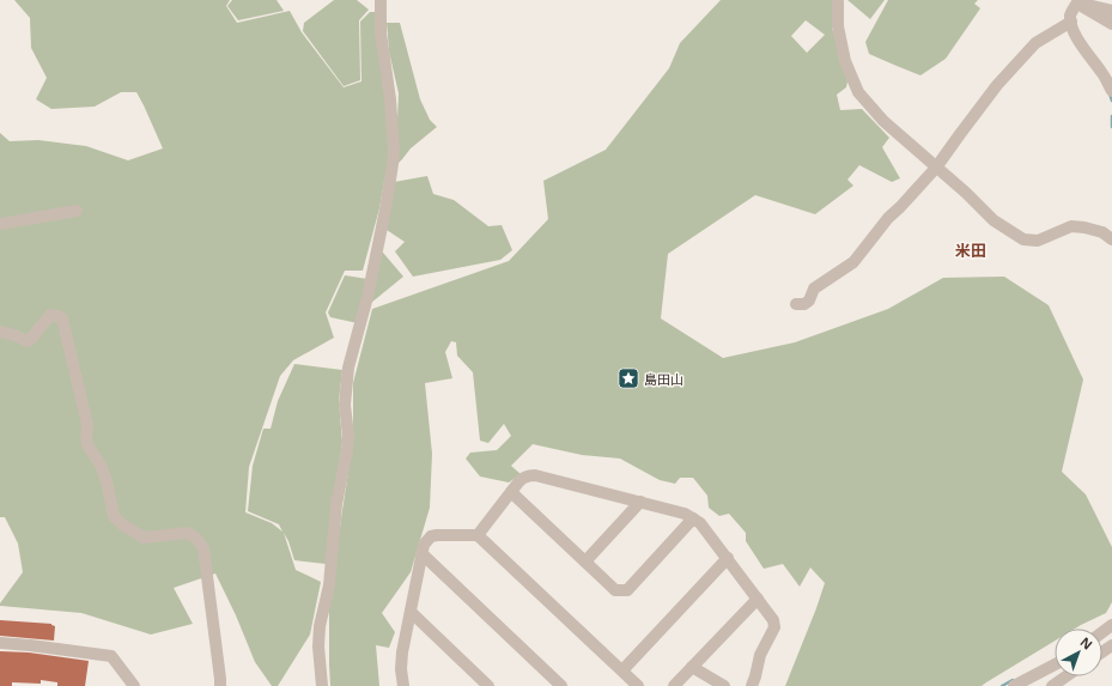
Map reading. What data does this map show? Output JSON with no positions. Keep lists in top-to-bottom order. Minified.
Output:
{"districts":["米田"],"places":{"place":["島田山"]},"north":"top right"}
